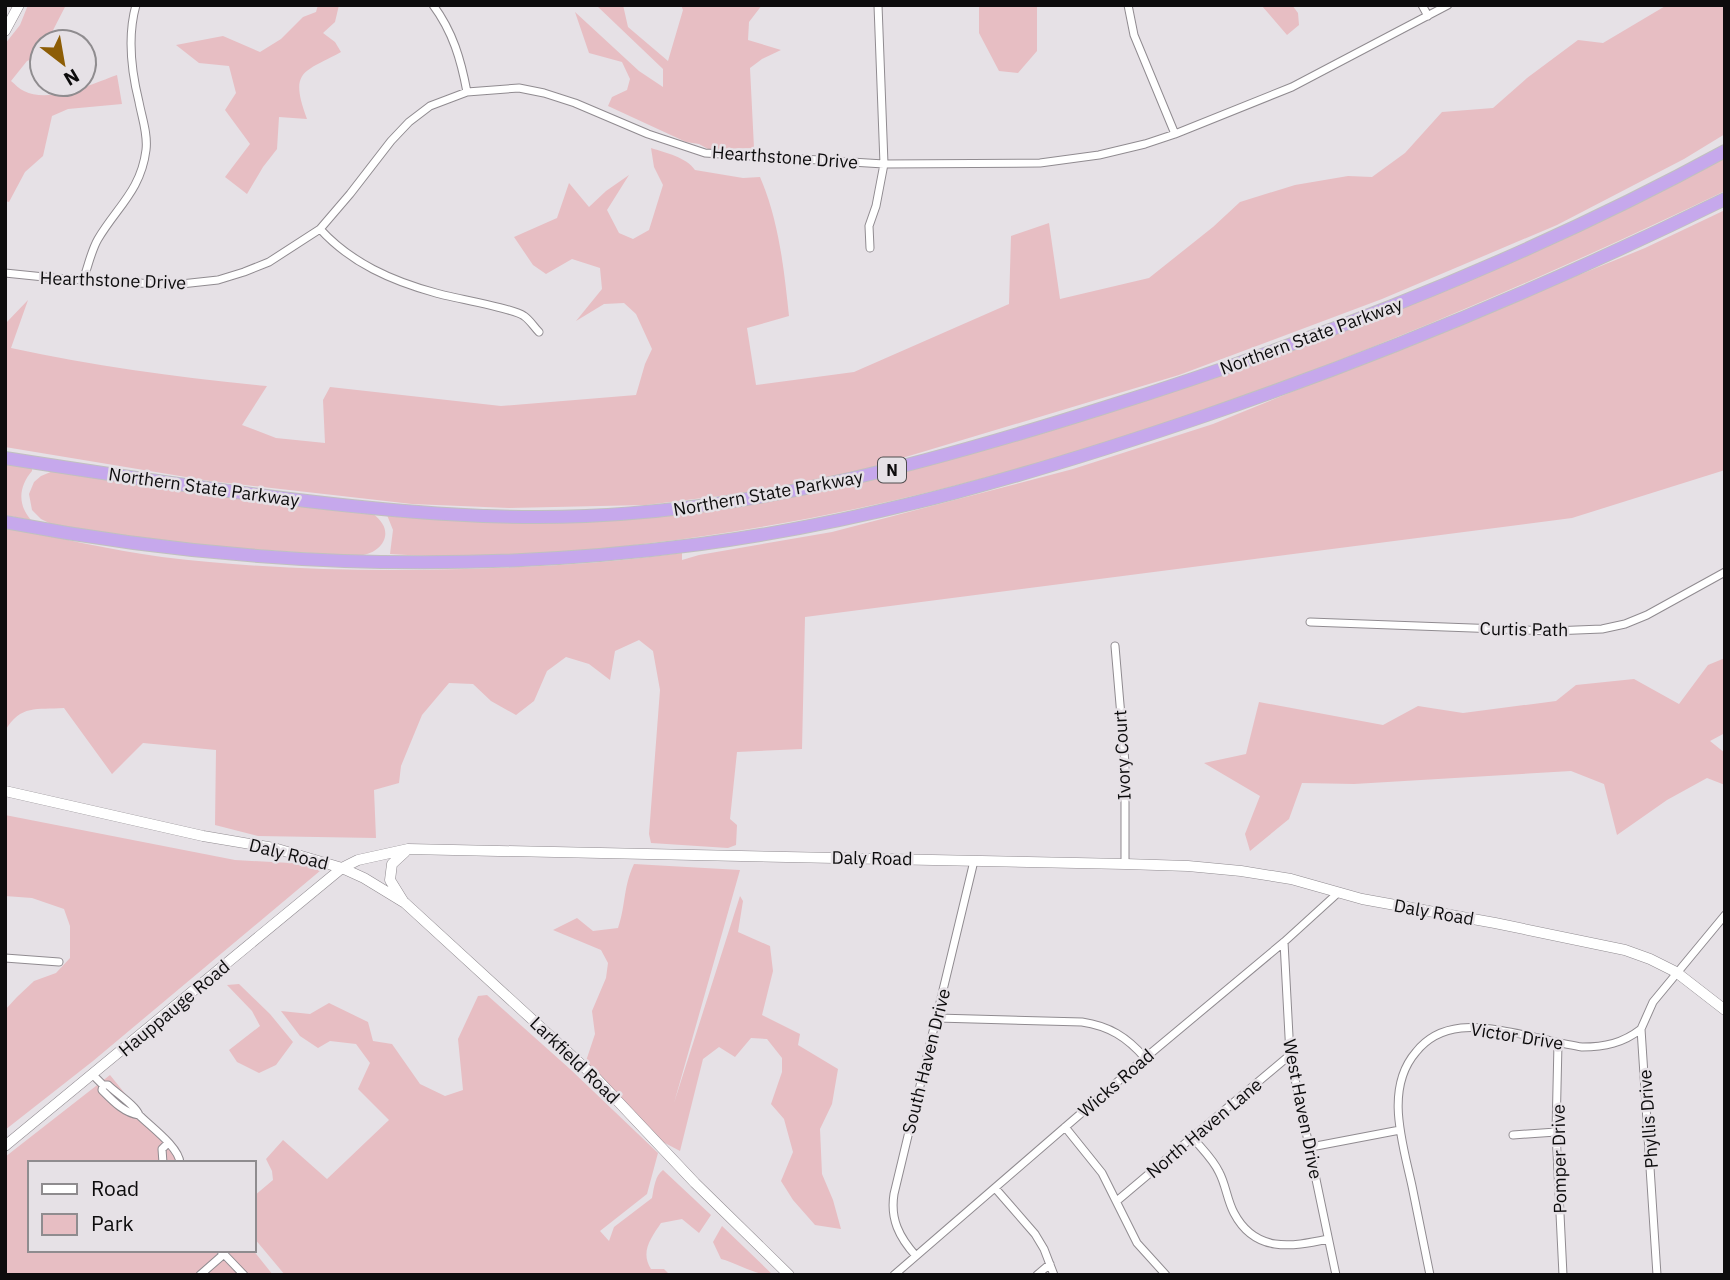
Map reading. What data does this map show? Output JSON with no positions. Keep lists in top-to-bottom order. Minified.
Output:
{"streets":{"highway":["Northern State Parkway","N"],"street":["Hearthstone Drive","Curtis Path","Ivory Court","Daly Road","Hauppauge Road","Victor Drive","Larkfield Road","South Haven Drive","Wicks Road","West Haven Drive","Phyllis Drive","North Haven Lane","Pomper Drive"]},"crossings":[["Ivory Court","Daly Road"],["Daly Road","Hauppauge Road"],["Daly Road","Larkfield Road"],["Daly Road","South Haven Drive"],["Daly Road","Wicks Road"],["Daly Road","Phyllis Drive"],["Hauppauge Road","Larkfield Road"],["Victor Drive","Phyllis Drive"],["Victor Drive","Pomper Drive"],["South Haven Drive","Wicks Road"],["Wicks Road","West Haven Drive"],["West Haven Drive","North Haven Lane"]],"legend":["Road","Park"],"north":"bottom right"}
